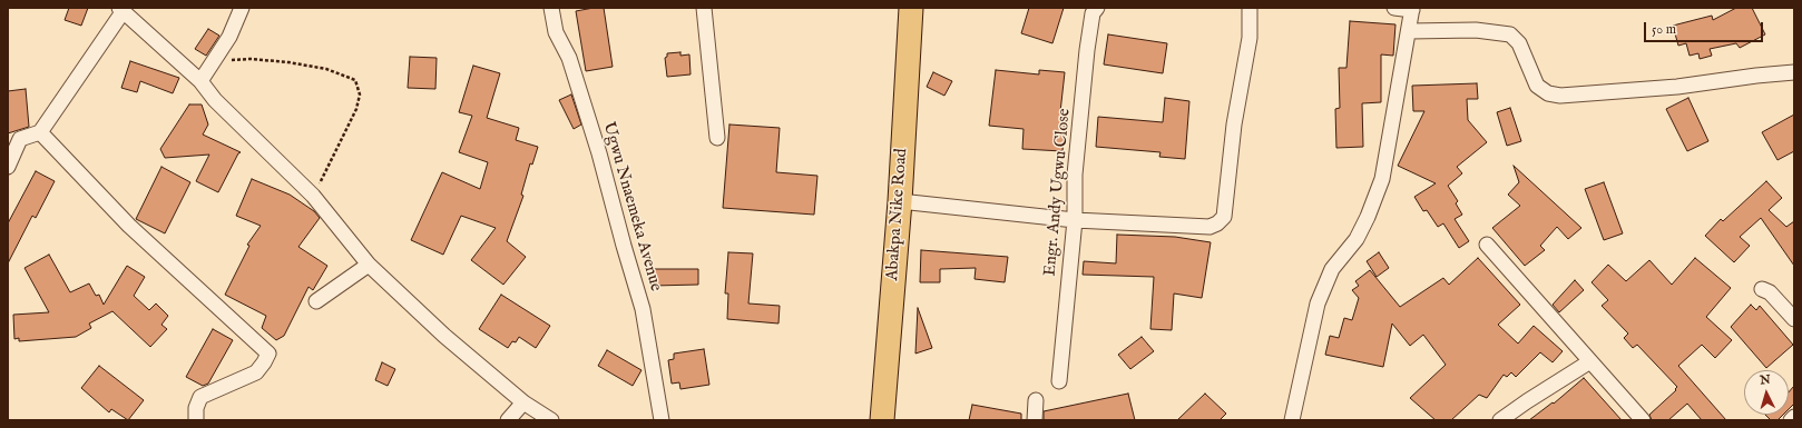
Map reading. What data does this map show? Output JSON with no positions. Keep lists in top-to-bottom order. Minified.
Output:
{"streets":{"main road":["Abakpa Nike Road"],"street":["Engr. Andy Ugwu Close","Ugwu Nnaemeka Avenue"]},"scale_bar":"50 m","north":"top"}
